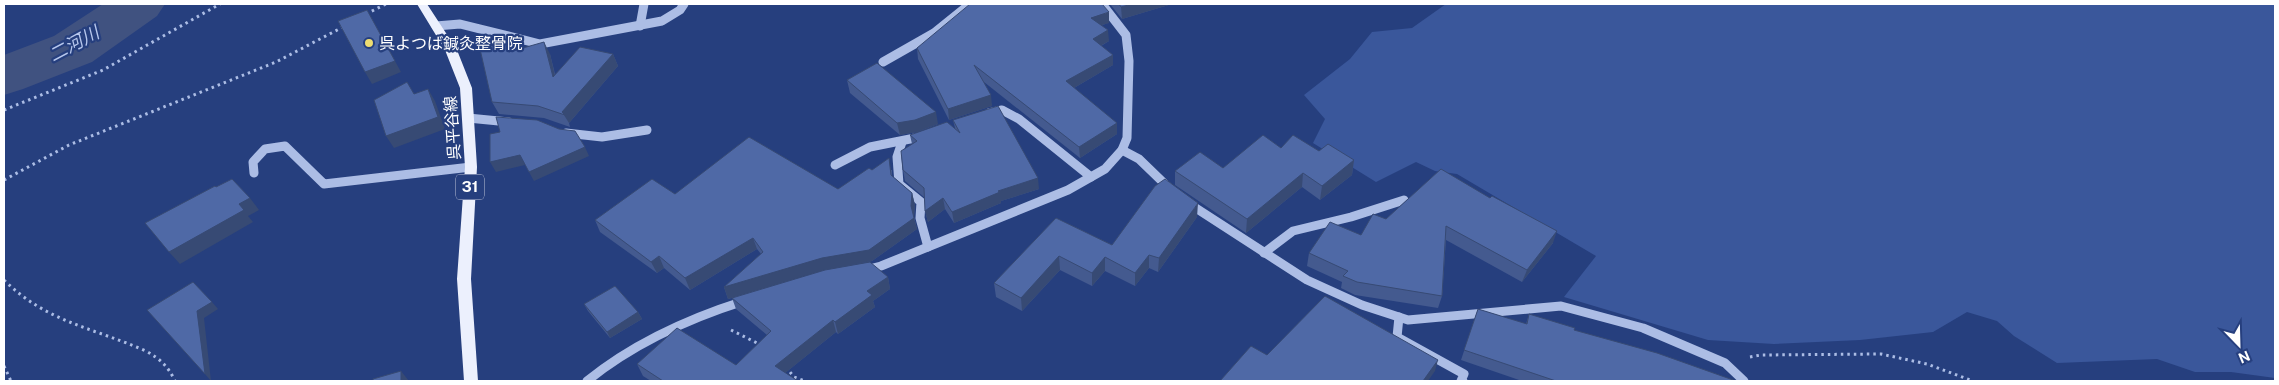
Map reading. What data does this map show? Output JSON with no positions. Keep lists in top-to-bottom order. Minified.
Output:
{"streets":{"main road":["呉平谷線","31"]},"water":["二河川"],"places":["呉よつば鍼灸整骨院"],"north":"bottom right"}
